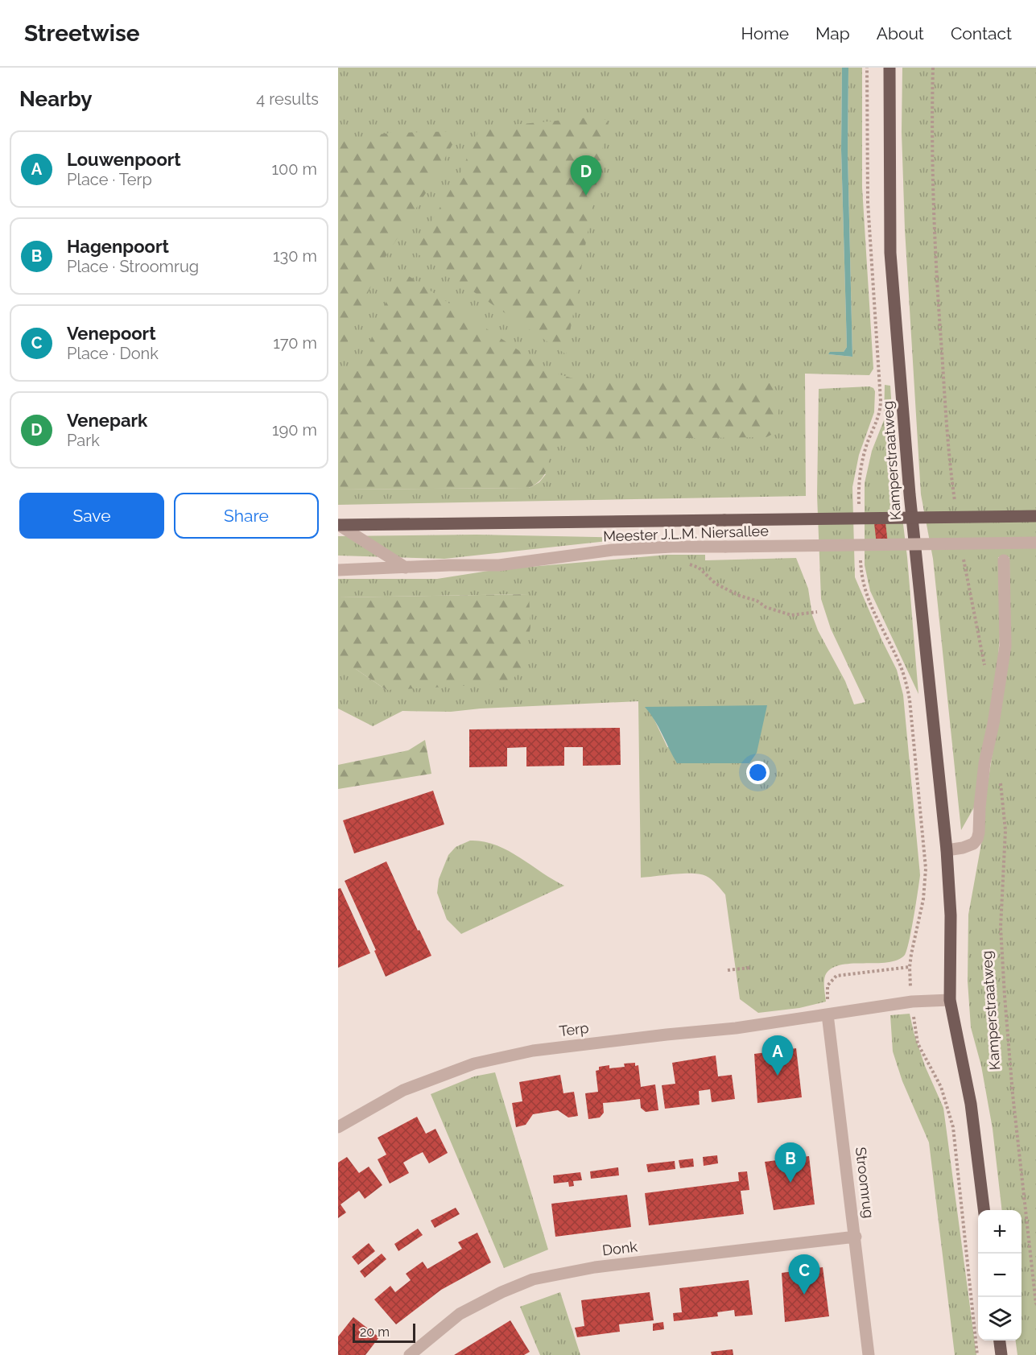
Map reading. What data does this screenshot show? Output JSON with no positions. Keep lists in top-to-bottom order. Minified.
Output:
{"streets":{"main road":["Kamperstraatweg","Meester J.L.M. Niersallee"],"street":["Terp","Stroomrug","Donk"]},"crossings":[["Kamperstraatweg","Terp"],["Terp","Stroomrug"],["Stroomrug","Donk"]],"scale_bar":"20 m","page":{"header":"Streetwise","nav":["Home","Map","About","Contact"],"heading":["Nearby","4 results"],"list":[{"mark":"A","name":"Louwenpoort","note":"Place · Terp","value":"100 m"},{"mark":"B","name":"Hagenpoort","note":"Place · Stroomrug","value":"130 m"},{"mark":"C","name":"Venepoort","note":"Place · Donk","value":"170 m"},{"mark":"D","name":"Venepark","note":"Park","value":"190 m"}],"pins":["D","A","B","C"],"buttons":["Save","Share"],"map_buttons":["+","−"],"scale":"20 m"}}
